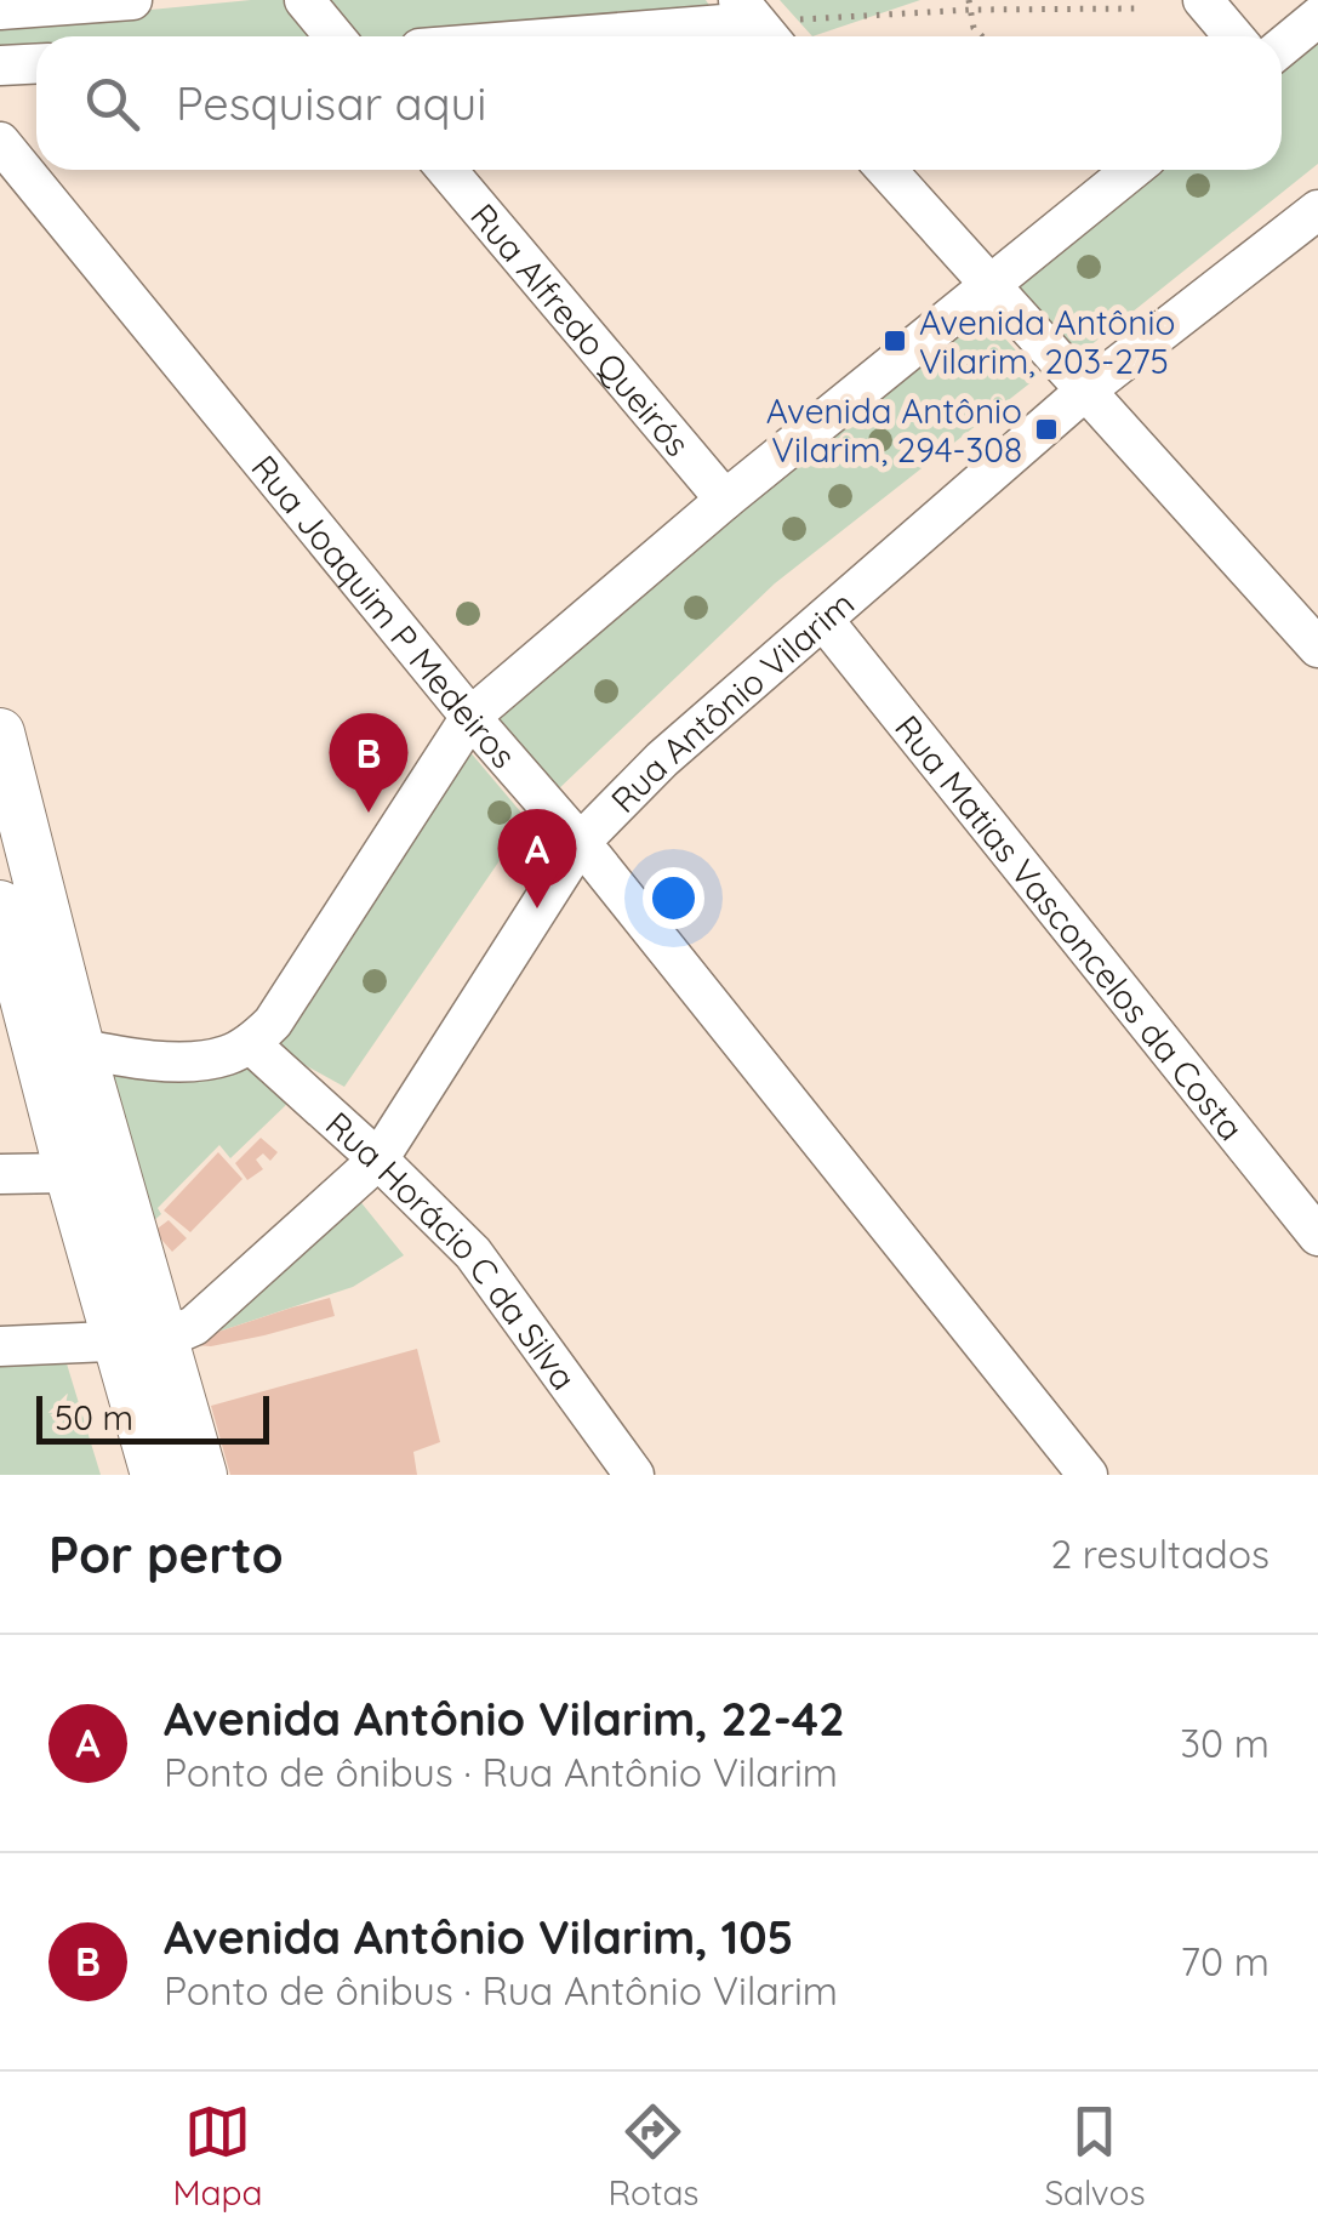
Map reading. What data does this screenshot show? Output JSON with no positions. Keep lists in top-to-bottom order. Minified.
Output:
{"streets":{"street":["Rua Alfredo Queirós","Rua Joaquim P Medeiros","Rua Antônio Vilarim","Rua Matias Vasconcelos da Costa","Rua Horácio C da Silva"]},"crossings":[["Rua Joaquim P Medeiros","Rua Antônio Vilarim"],["Rua Antônio Vilarim","Rua Matias Vasconcelos da Costa"],["Rua Antônio Vilarim","Rua Horácio C da Silva"]],"places":{"transit":["Avenida Antônio Vilarim, 203-275","Avenida Antônio Vilarim, 294-308"]},"scale_bar":"50 m","page":{"search":"Pesquisar aqui","pins":["B","A"],"scale":"50 m","heading":["Por perto","2 resultados"],"list":[{"mark":"A","name":"Avenida Antônio Vilarim, 22-42","note":"Ponto de ônibus · Rua Antônio Vilarim","value":"30 m"},{"mark":"B","name":"Avenida Antônio Vilarim, 105","note":"Ponto de ônibus · Rua Antônio Vilarim","value":"70 m"}],"nav":["Mapa","Rotas","Salvos"]}}
